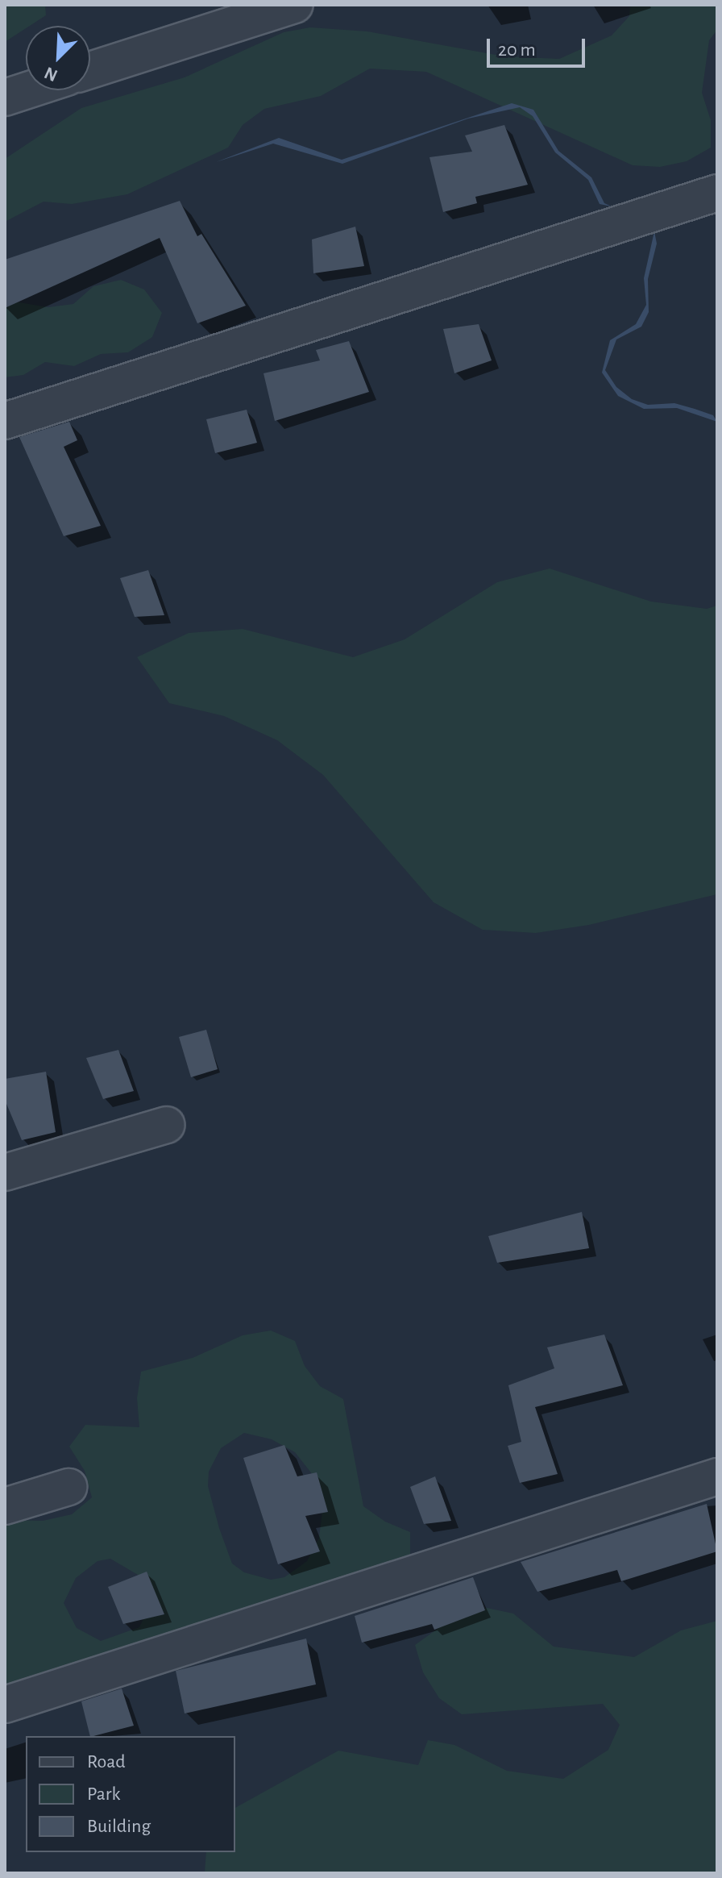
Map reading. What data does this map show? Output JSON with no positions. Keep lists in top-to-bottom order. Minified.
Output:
{"legend":["Road","Park","Building"],"scale_bar":"20 m","north":"bottom left"}
